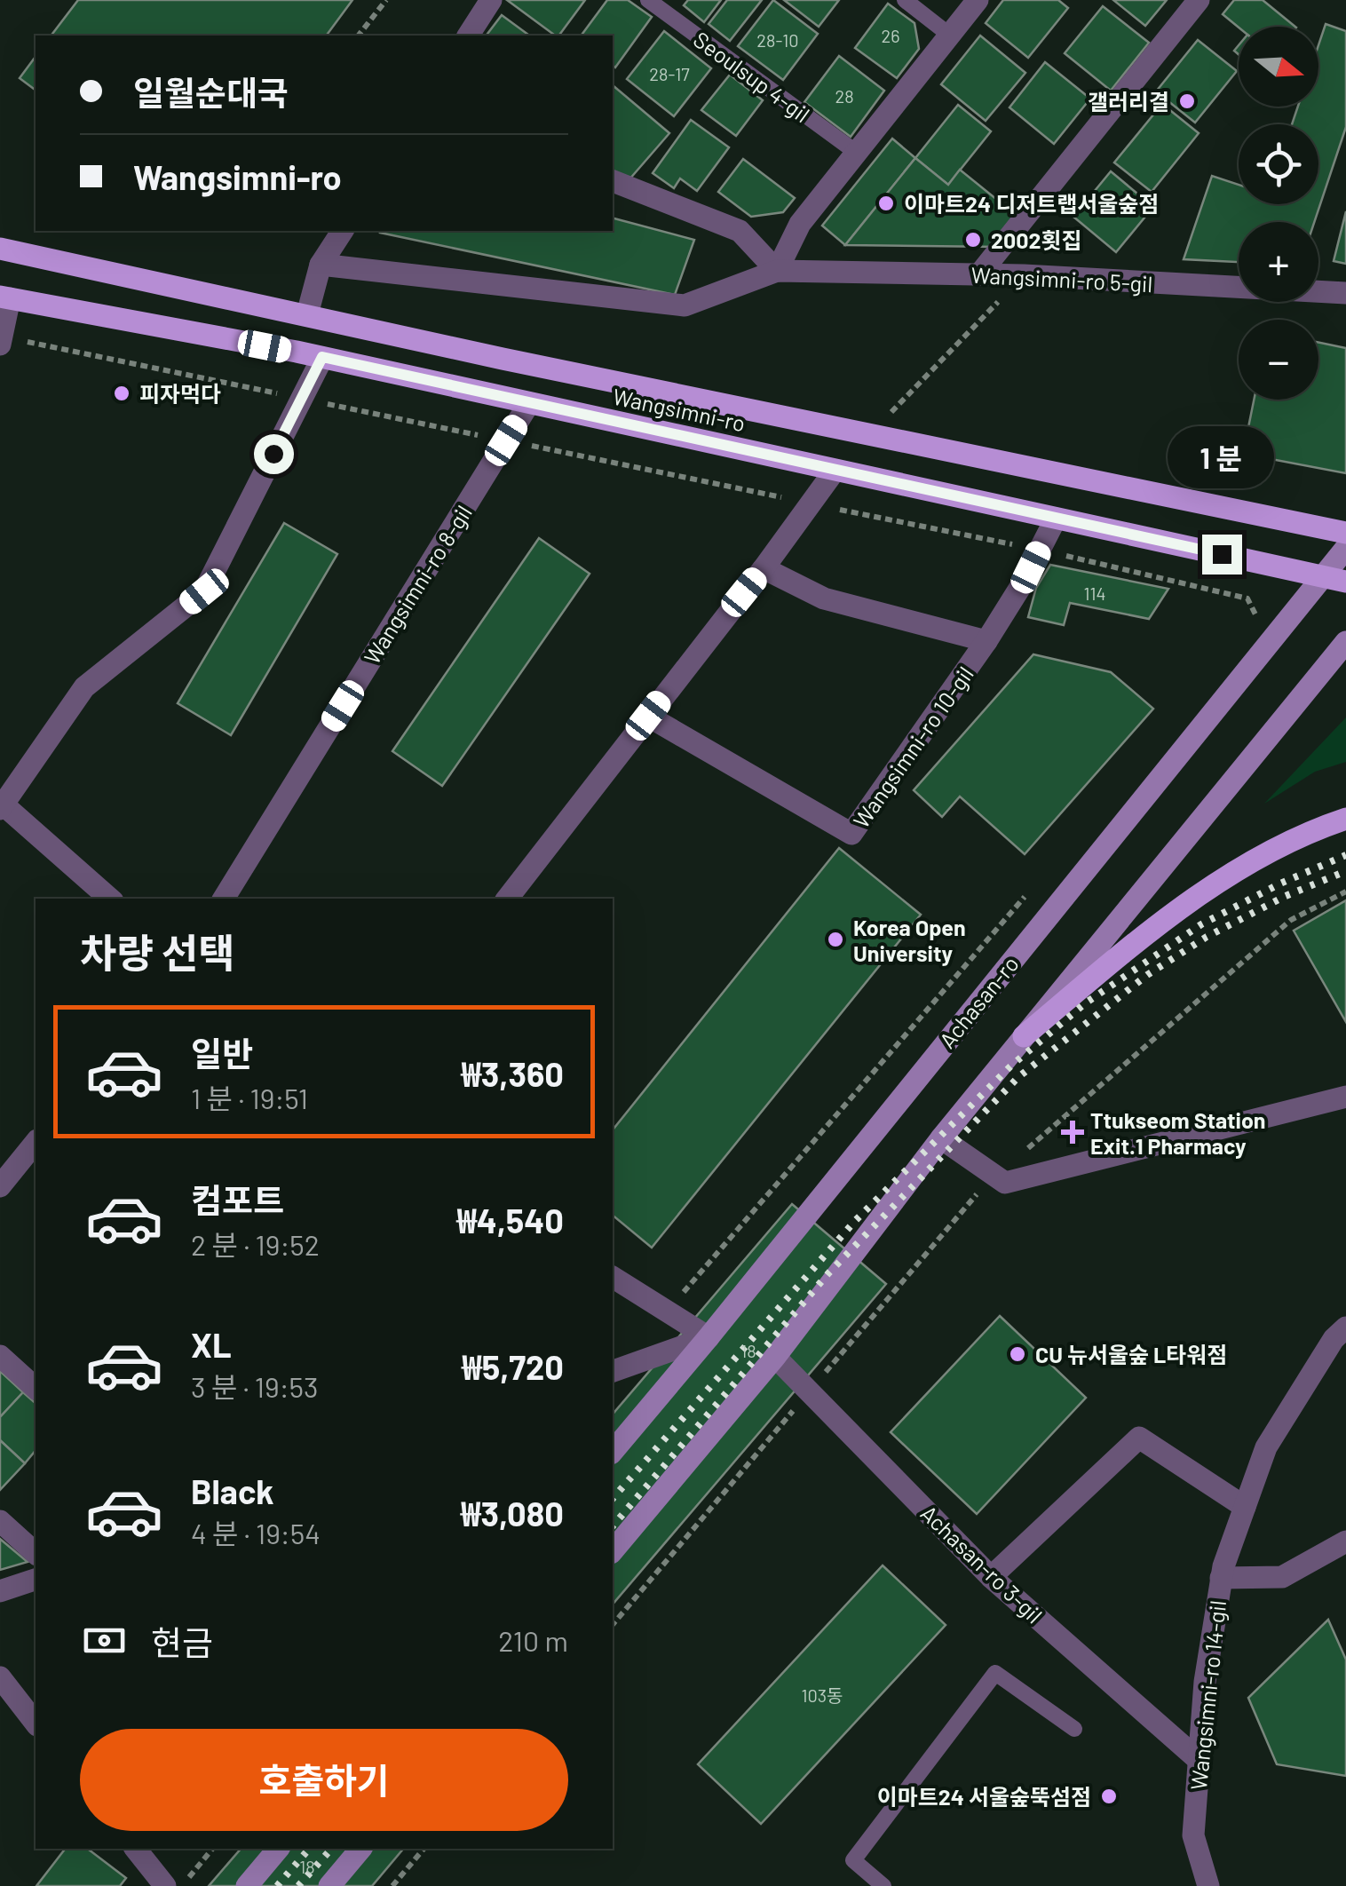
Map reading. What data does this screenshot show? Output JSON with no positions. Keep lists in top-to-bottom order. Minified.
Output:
{"streets":{"main road":["Wangsimni-ro","Achasan-ro"],"street":["Wangsimni-ro 5-gil","Wangsimni-ro 8-gil","Wangsimni-ro 10-gil","Achasan-ro 3-gil","Wangsimni-ro 14-gil"],"lane":["Seoulsup 4-gil"]},"crossings":[["Wangsimni-ro","Wangsimni-ro 8-gil"],["Wangsimni-ro","Wangsimni-ro 10-gil"],["Wangsimni-ro","Achasan-ro"],["Achasan-ro 3-gil","Wangsimni-ro 14-gil"]],"places":{"other":["갤러리결","이마트24 디저트랩서울숲점","2002횟집","피자먹다","Korea Open University","CU 뉴서울숲 L타워점","이마트24 서울숲뚝섬점"],"health":["Ttukseom Station Exit.1 Pharmacy"]},"house_numbers":["26","28-10","28-17","28","114","18","103동","18"],"north":"right","page":{"map_buttons":["+","−"],"banner":["일월순대국","Wangsimni-ro"],"bubble":"1 분","heading":"차량 선택","list":[{"name":"일반","note":"1 분 · 19:51","value":"₩3,360"},{"name":"컴포트","note":"2 분 · 19:52","value":"₩4,540"},{"name":"XL","note":"3 분 · 19:53","value":"₩5,720"},{"name":"Black","note":"4 분 · 19:54","value":"₩3,080"}],"pay":["현금","210 m"],"buttons":"호출하기"}}
